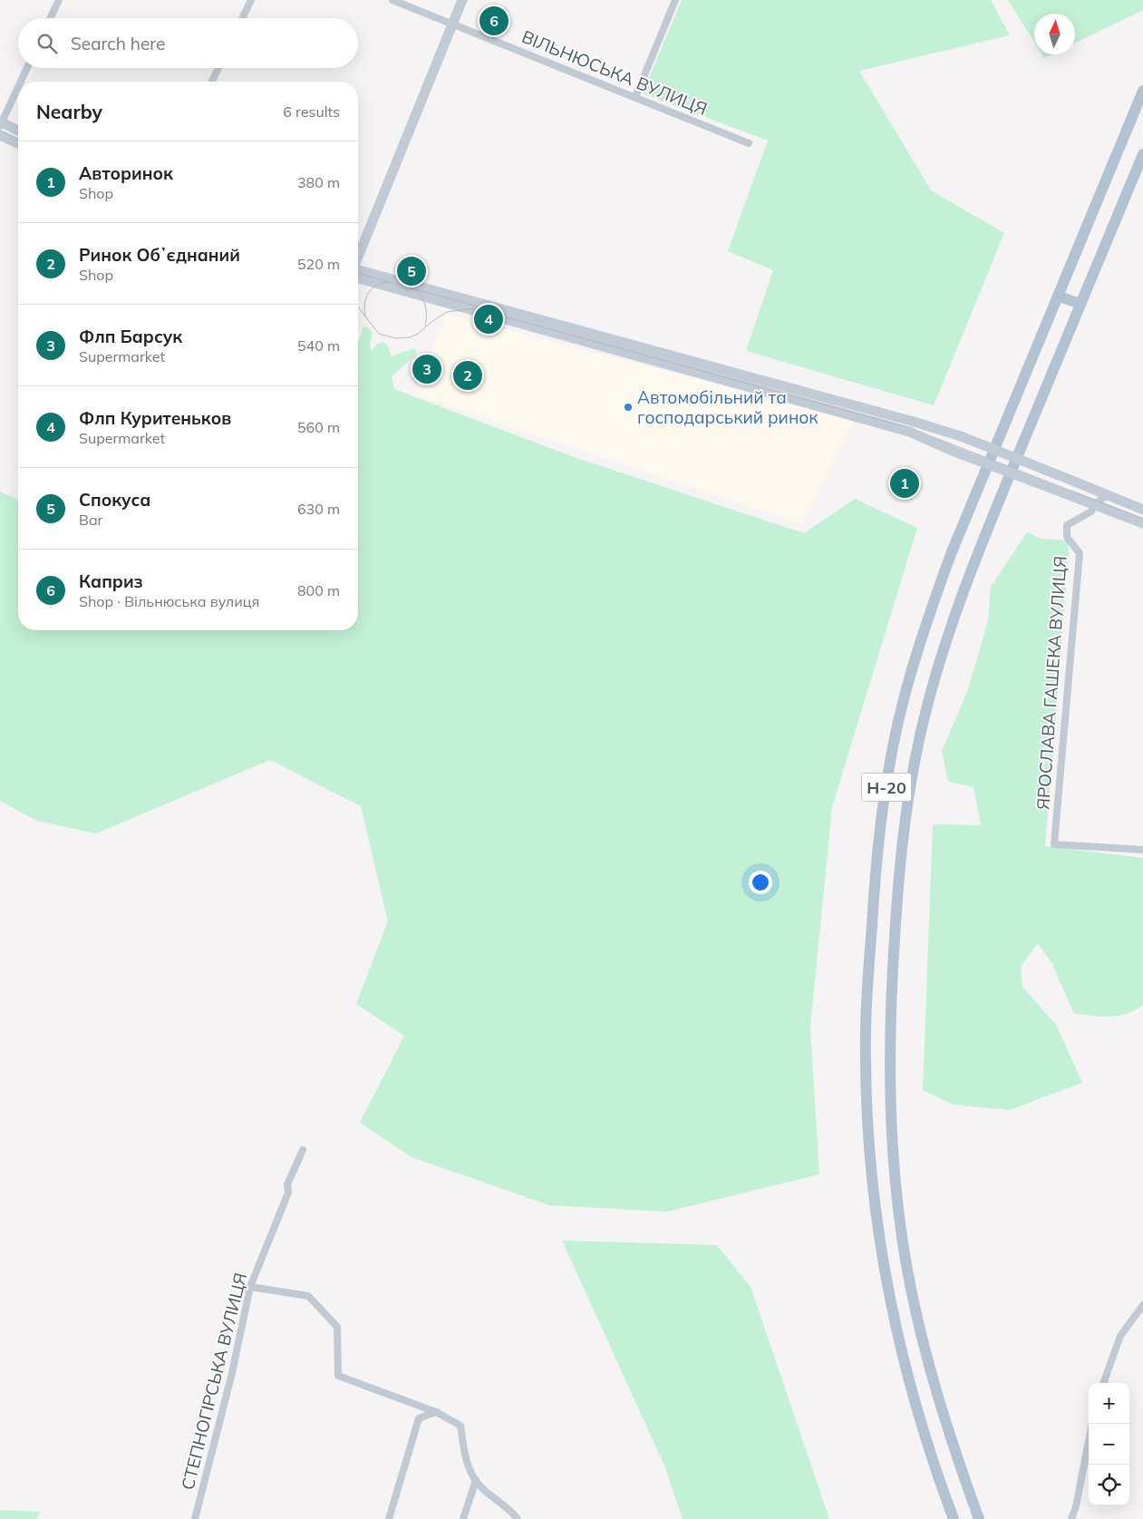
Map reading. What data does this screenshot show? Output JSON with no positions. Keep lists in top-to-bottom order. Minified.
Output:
{"streets":{"main road":["Н-20"],"street":["ВІЛЬНЮСЬКА ВУЛИЦЯ","ЯРОСЛАВА ГАШЕКА ВУЛИЦЯ","СТЕПНОГІРСЬКА ВУЛИЦЯ"]},"places":["Автомобільний та господарський ринок"],"north":"top","page":{"pins":["6","5","4","3","2","1"],"search":"Search here","heading":["Nearby","6 results"],"list":[{"mark":"1","name":"Авторинок","note":"Shop","value":"380 m"},{"mark":"2","name":"Ринок Обʼєднаний","note":"Shop","value":"520 m"},{"mark":"3","name":"Флп Барсук","note":"Supermarket","value":"540 m"},{"mark":"4","name":"Флп Куритеньков","note":"Supermarket","value":"560 m"},{"mark":"5","name":"Спокуса","note":"Bar","value":"630 m"},{"mark":"6","name":"Каприз","note":"Shop · Вільнюська вулиця","value":"800 m"}],"map_buttons":["+","−"]}}
